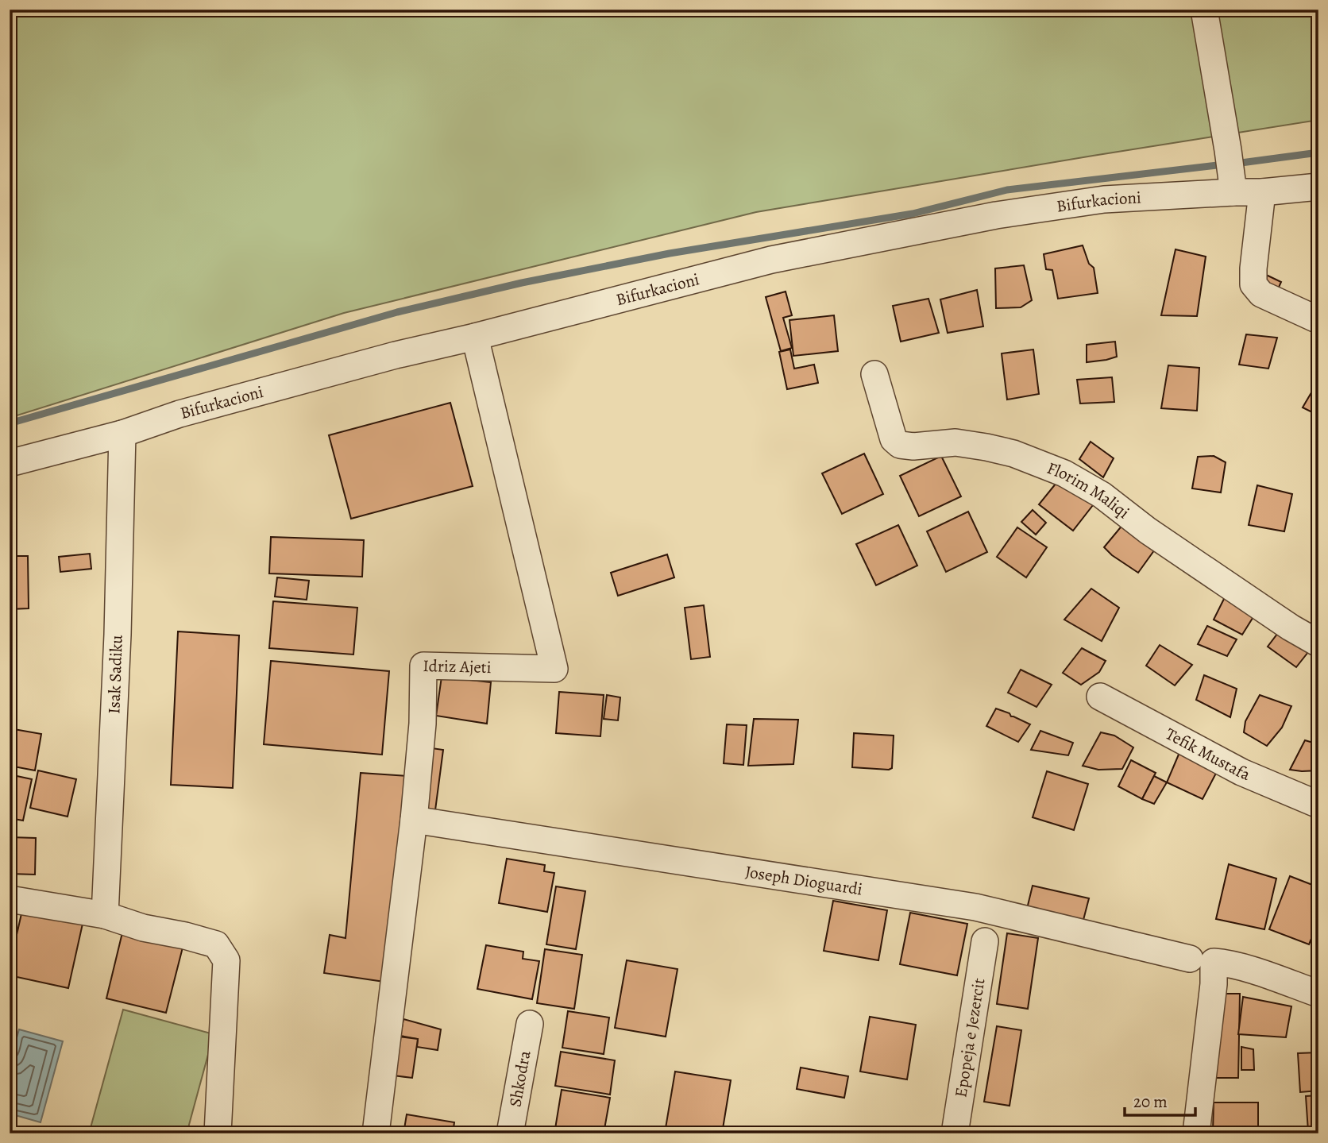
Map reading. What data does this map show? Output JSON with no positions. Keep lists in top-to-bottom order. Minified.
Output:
{"streets":{"street":["Bifurkacioni","Florim Maliqi","Idriz Ajeti","Isak Sadiku","Tefik Mustafa","Joseph Dioguardi","Epopeja e Jezercit","Shkodra"]},"crossings":[["Bifurkacioni","Idriz Ajeti"],["Bifurkacioni","Isak Sadiku"],["Idriz Ajeti","Joseph Dioguardi"]],"scale_bar":"20 m"}
